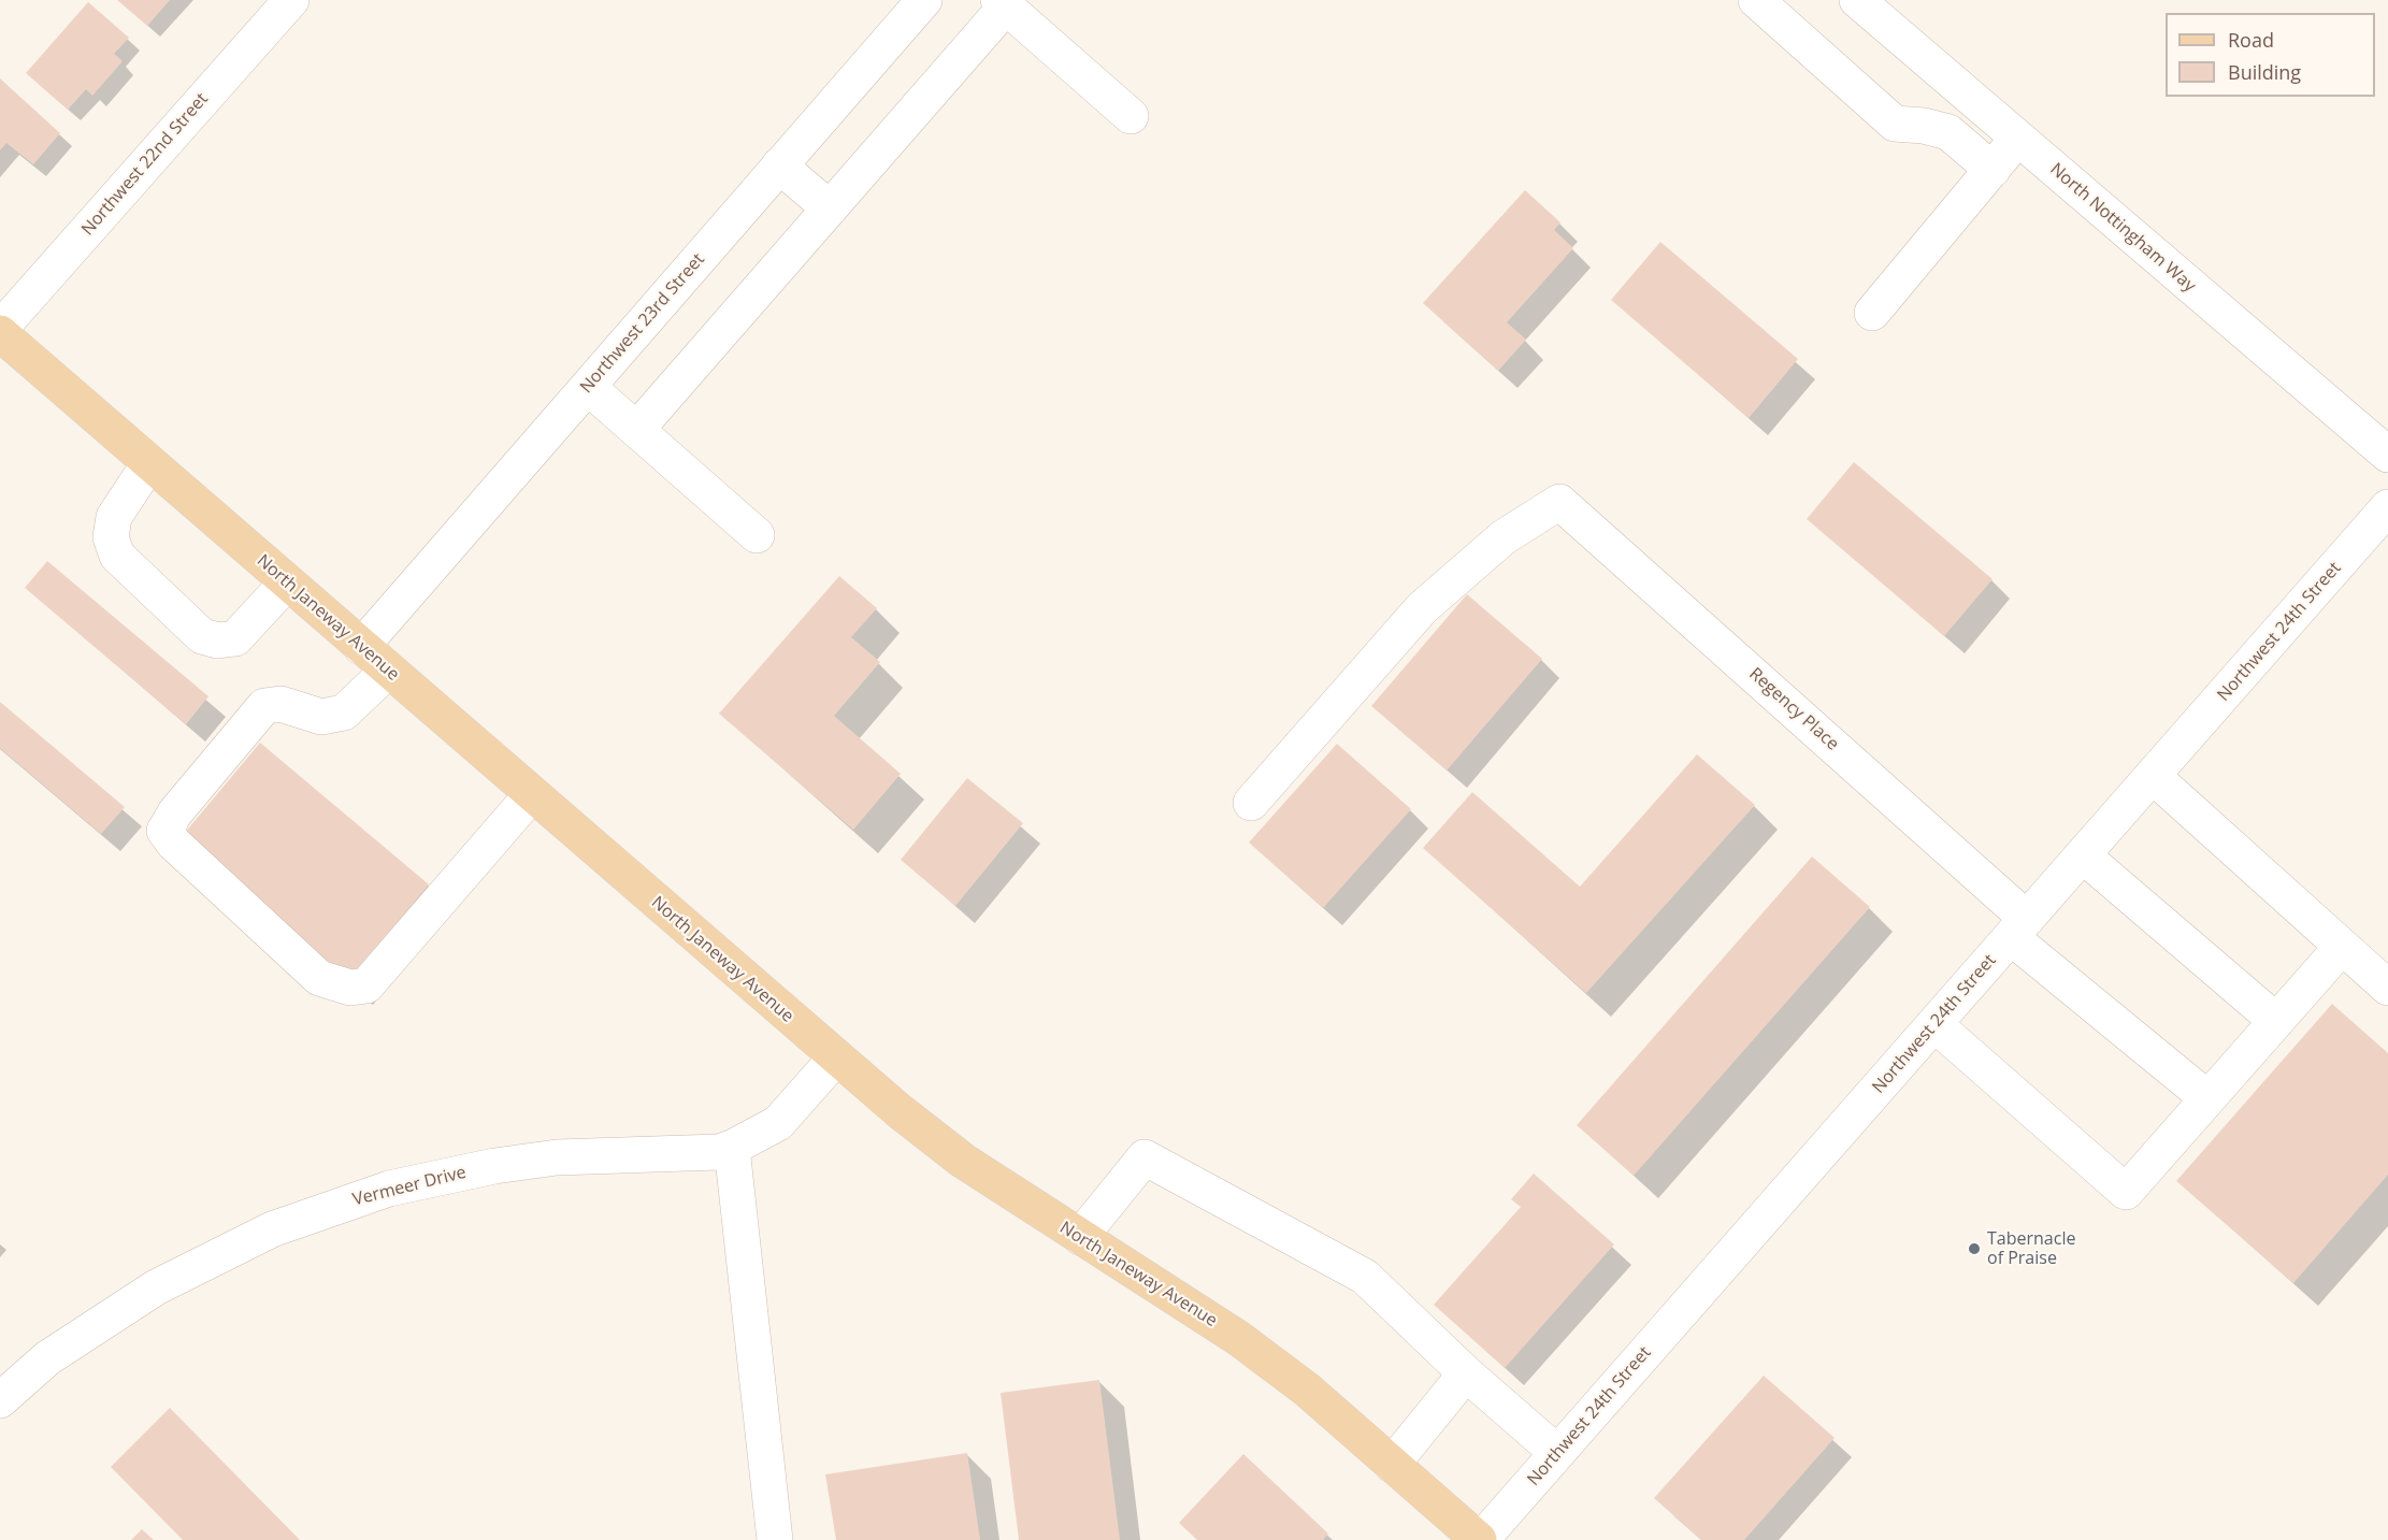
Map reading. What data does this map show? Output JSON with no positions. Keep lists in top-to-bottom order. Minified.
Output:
{"streets":{"main road":["North Janeway Avenue"],"street":["Northwest 22nd Street","North Nottingham Way","Northwest 23rd Street","Northwest 24th Street","Regency Place","Vermeer Drive"]},"crossings":[["Northwest 22nd Street","North Janeway Avenue"],["Northwest 23rd Street","North Janeway Avenue"],["North Janeway Avenue","Northwest 24th Street"],["North Janeway Avenue","Vermeer Drive"],["Northwest 24th Street","Regency Place"]],"places":["Tabernacle of Praise"],"legend":["Road","Building"]}
